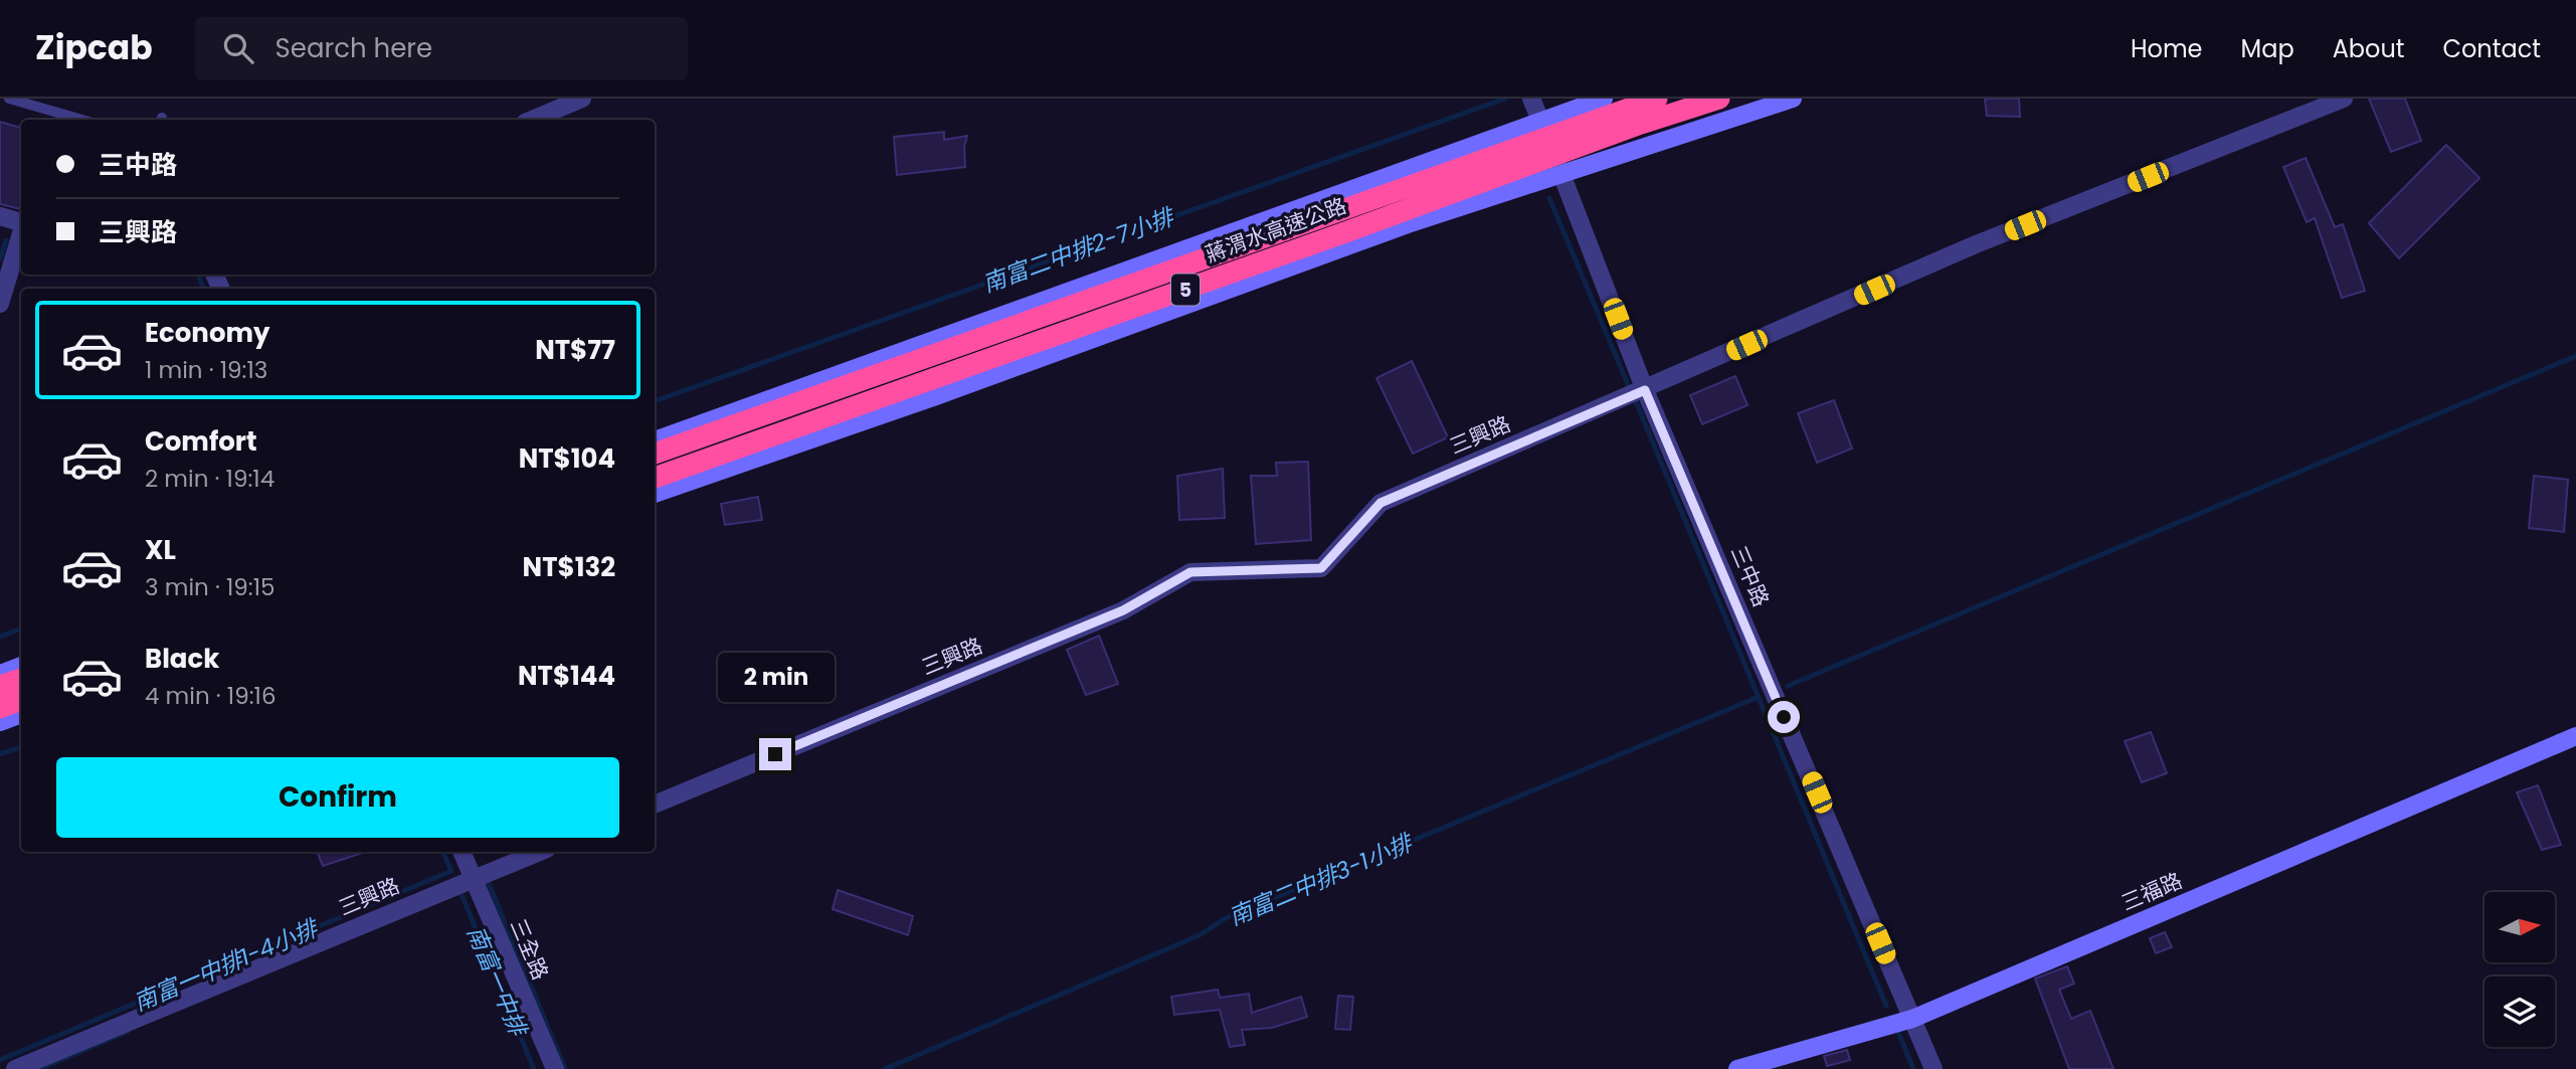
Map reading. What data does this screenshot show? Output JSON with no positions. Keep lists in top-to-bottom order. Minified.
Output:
{"streets":{"highway":["蔣渭水高速公路","5"],"main road":["三福路"],"street":["三興路","三中路","三全路"]},"crossings":[["三興路","三中路"],["三興路","三全路"],["三中路","三福路"]],"water":["南富二中排2-7小排","南富二中排3-1小排","南富一中排1-4小排","南富一中排"],"north":"right","page":{"header":"Zipcab","search":"Search here","nav":["Home","Map","About","Contact"],"banner":["三中路","三興路"],"list":[{"name":"Economy","note":"1 min · 19:13","value":"NT$77"},{"name":"Comfort","note":"2 min · 19:14","value":"NT$104"},{"name":"XL","note":"3 min · 19:15","value":"NT$132"},{"name":"Black","note":"4 min · 19:16","value":"NT$144"}],"bubble":"2 min","buttons":"Confirm"}}
